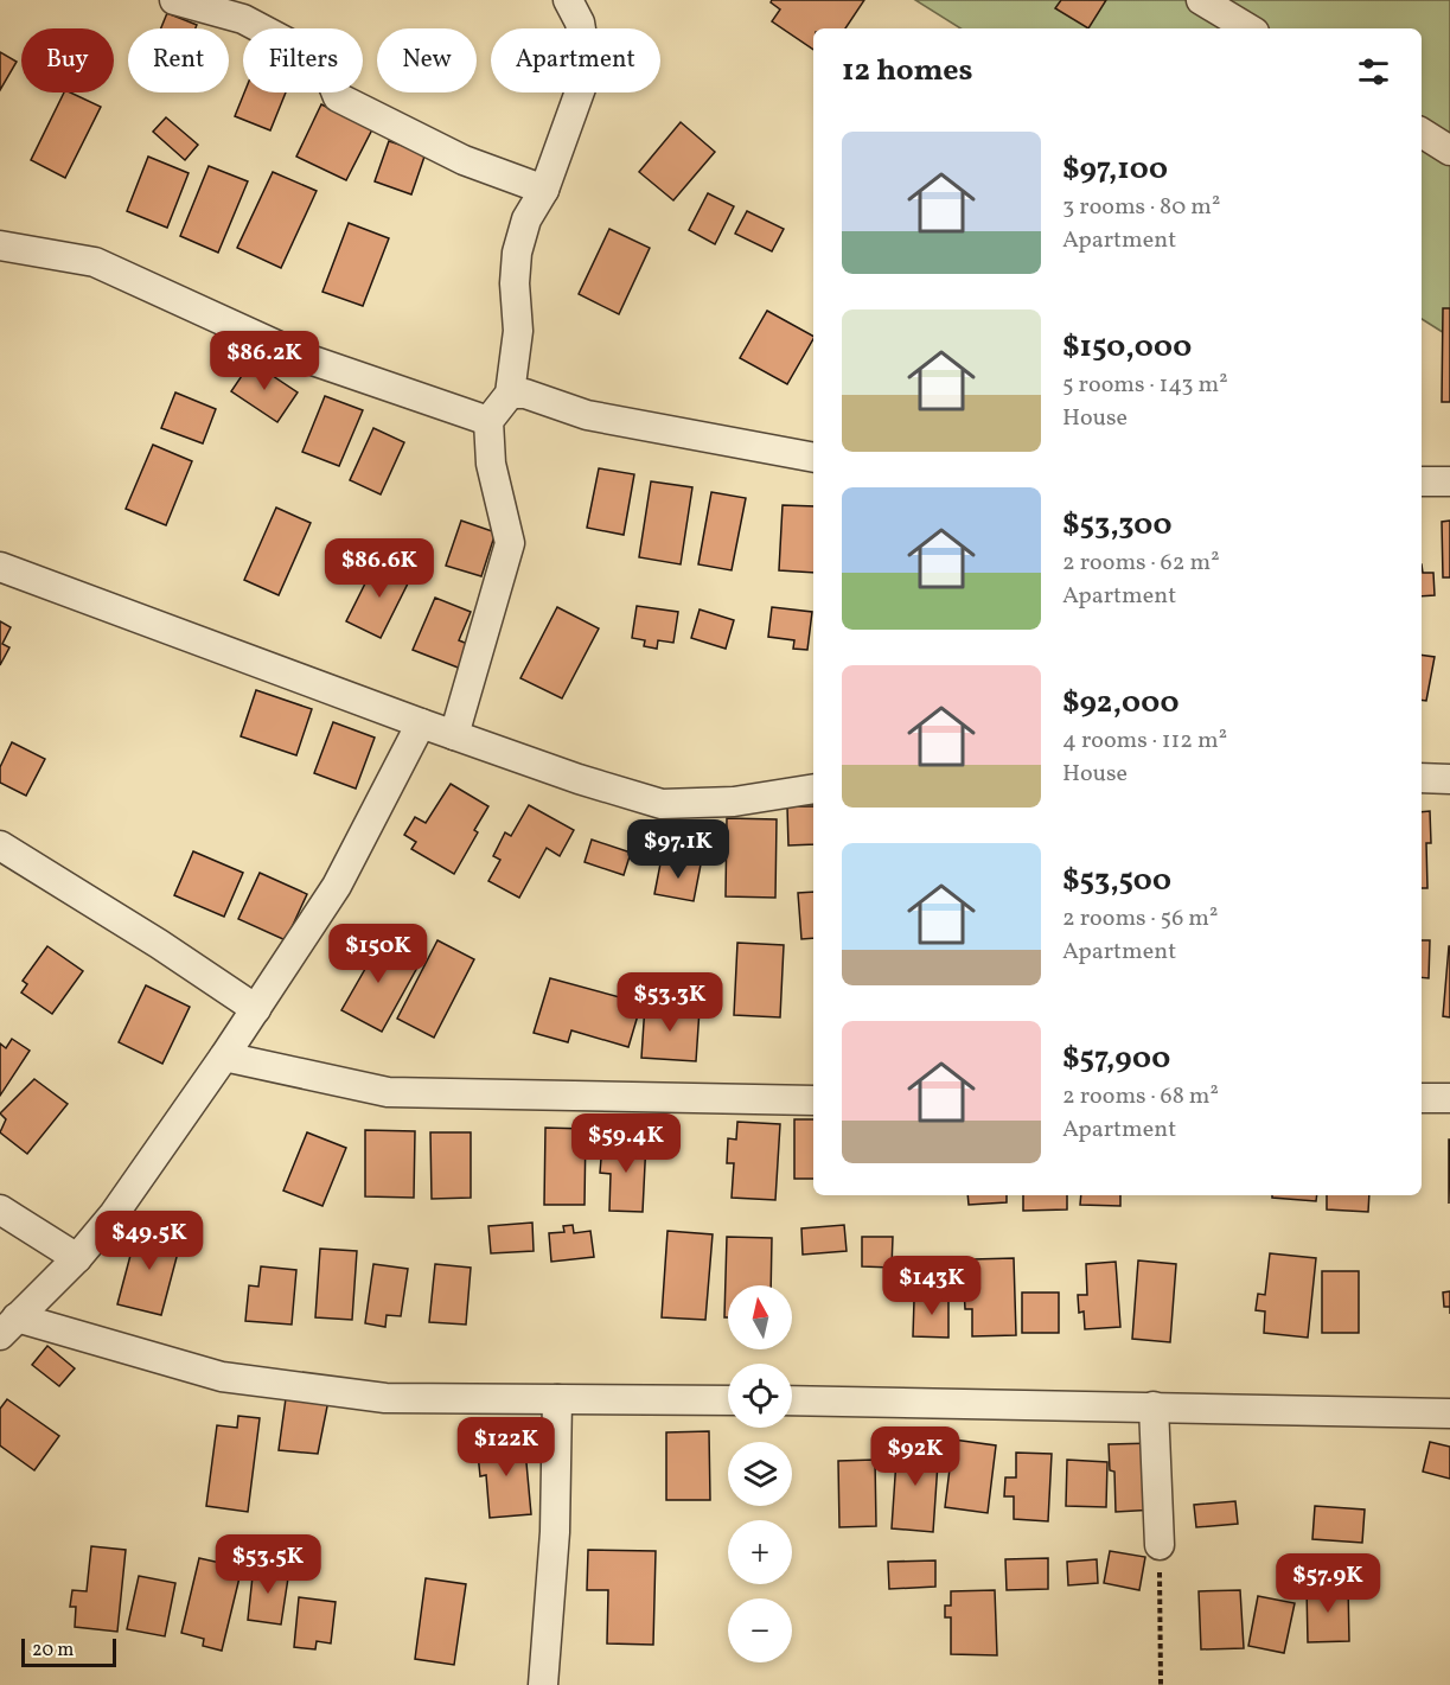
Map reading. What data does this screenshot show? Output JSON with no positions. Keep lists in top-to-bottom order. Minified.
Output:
{"scale_bar":"20 m","north":"top","page":{"chip":["Buy","Rent","Filters","New","Apartment"],"heading":"12 homes","list":[{"name":"$97,100","note":"3 rooms · 80 m² · Apartment"},{"name":"$150,000","note":"5 rooms · 143 m² · House"},{"name":"$53,300","note":"2 rooms · 62 m² · Apartment"},{"name":"$92,000","note":"4 rooms · 112 m² · House"},{"name":"$53,500","note":"2 rooms · 56 m² · Apartment"},{"name":"$57,900","note":"2 rooms · 68 m² · Apartment"}],"price":["$86.2K","$86.6K","$97.1K","$150K","$53.3K","$59.4K","$49.5K","$143K","$122K","$92K","$53.5K","$57.9K"],"map_buttons":["+","−"],"scale":"20 m"}}
